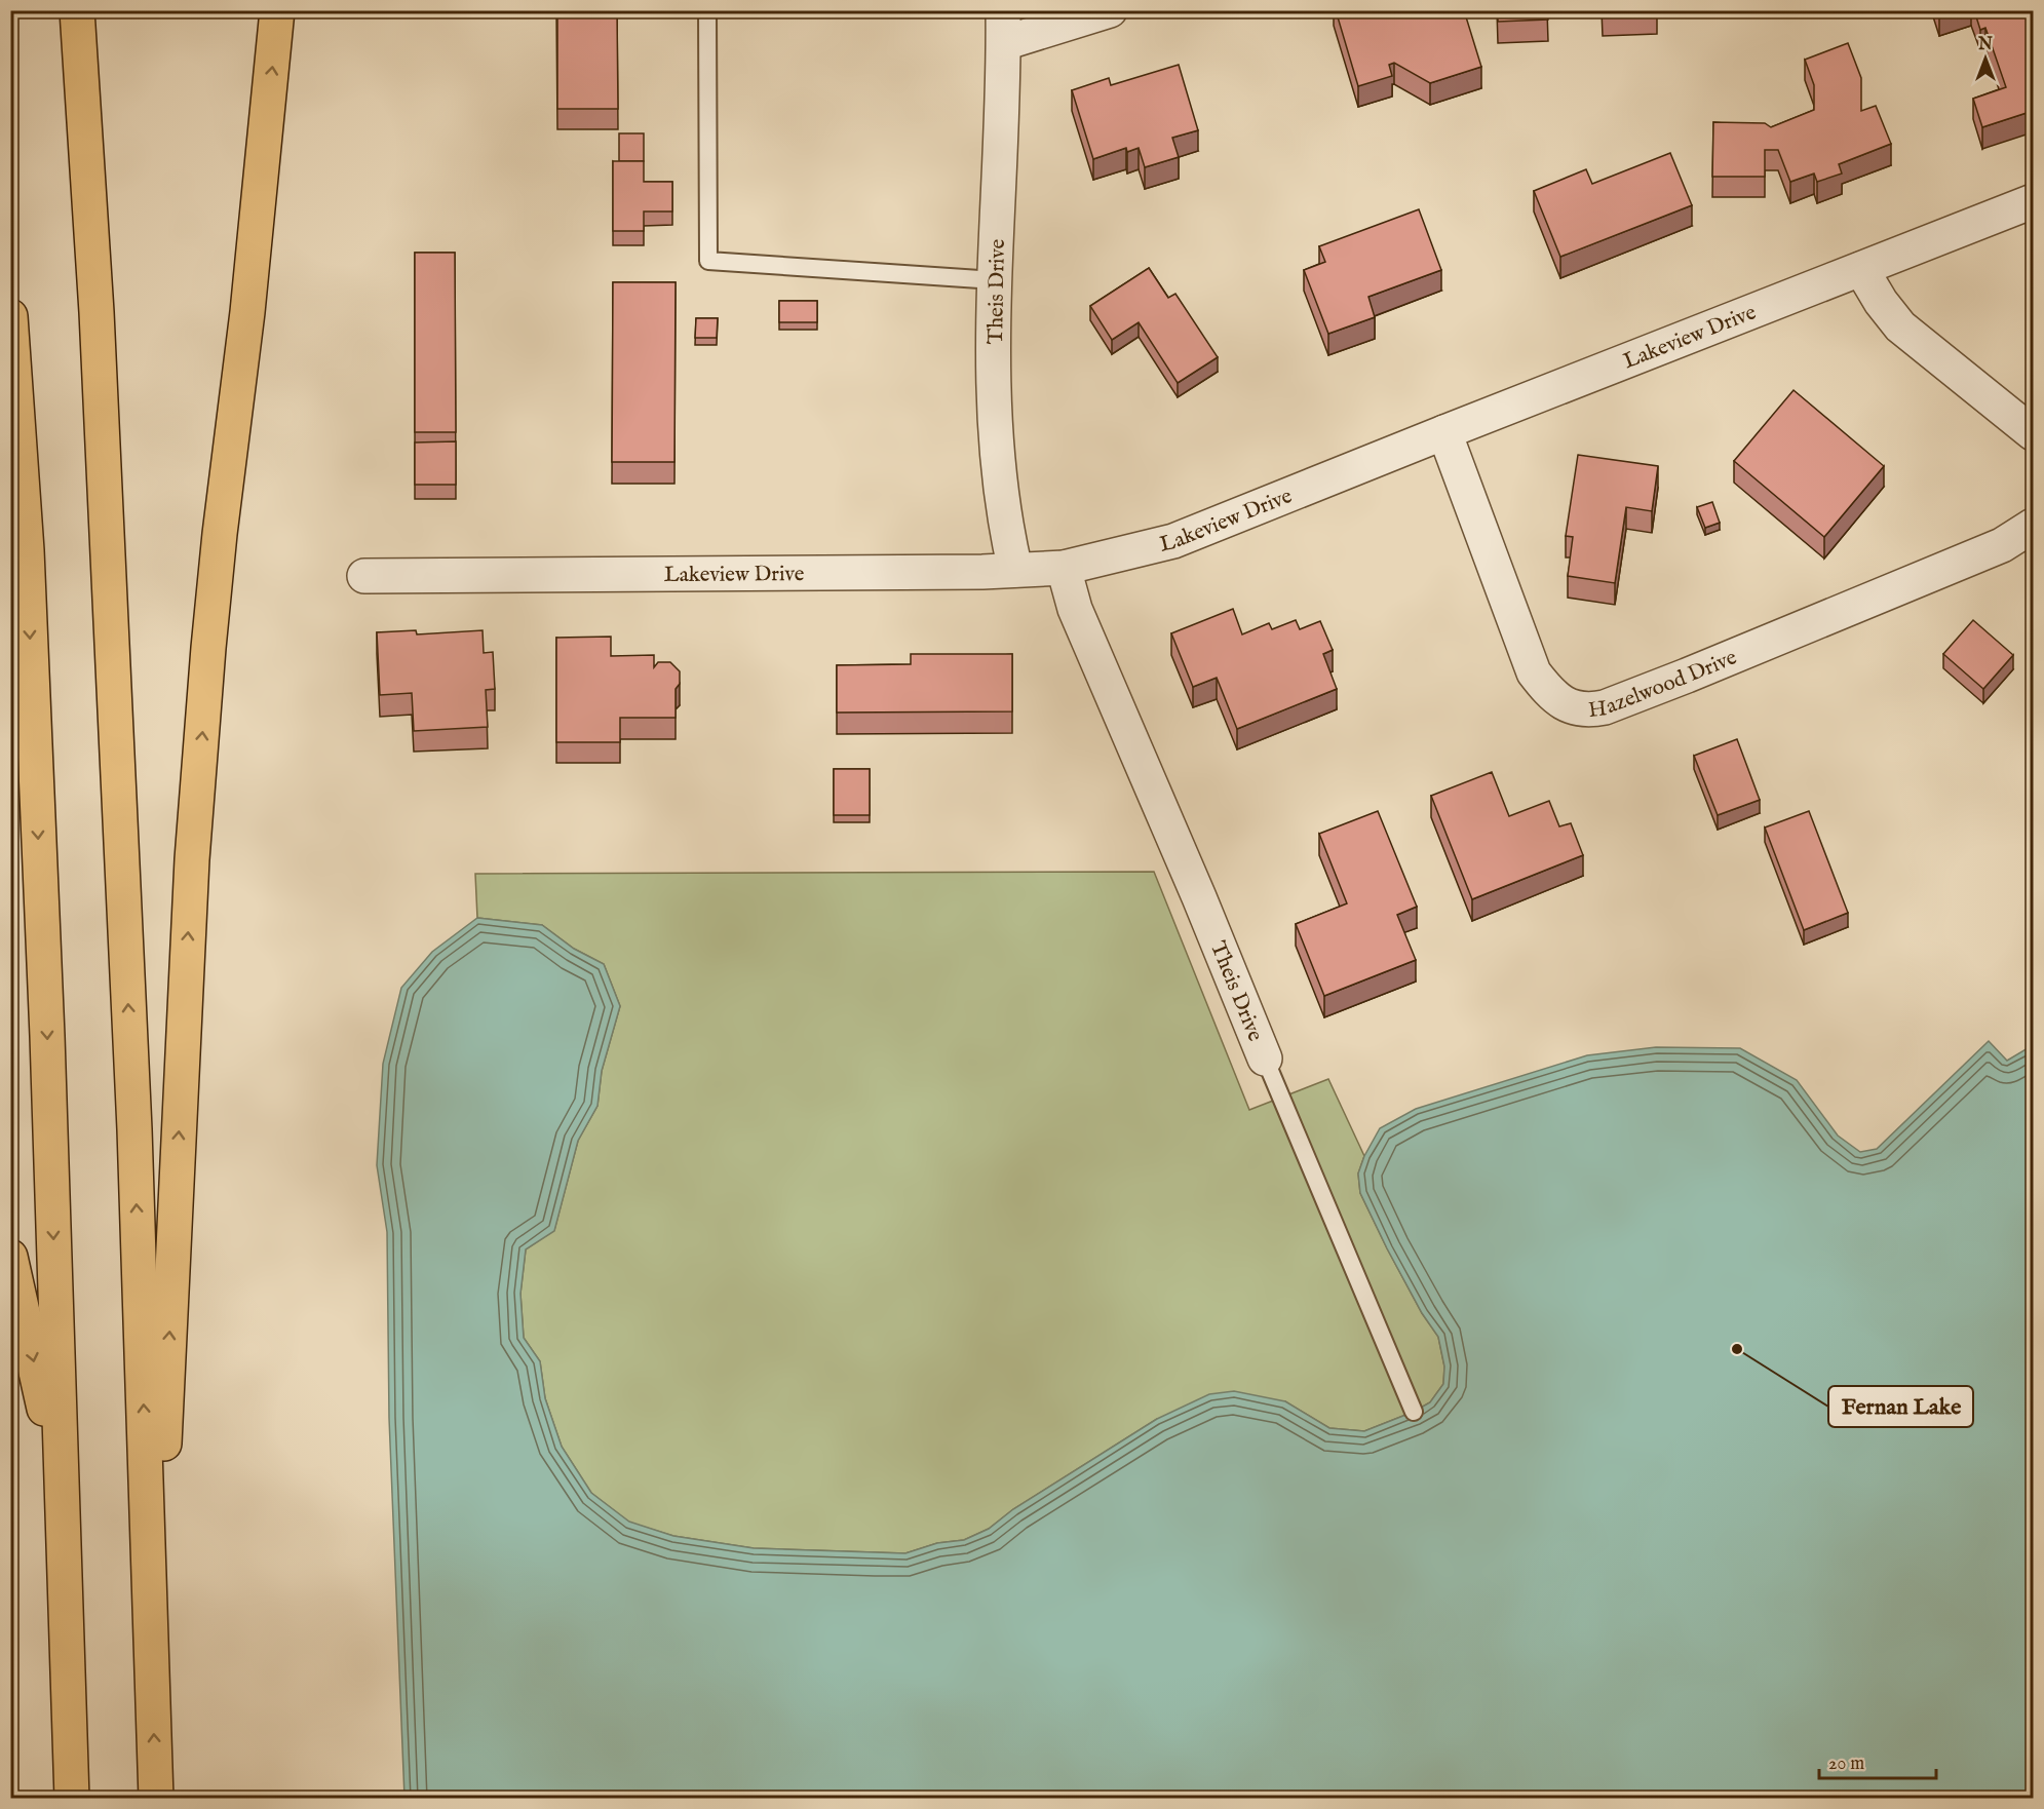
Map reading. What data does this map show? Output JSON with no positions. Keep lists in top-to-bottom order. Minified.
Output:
{"streets":{"street":["Theis Drive","Lakeview Drive","Hazelwood Drive"]},"crossings":[["Theis Drive","Lakeview Drive"],["Lakeview Drive","Hazelwood Drive"]],"places":["Fernan Lake"],"scale_bar":"20 m","north":"top"}
